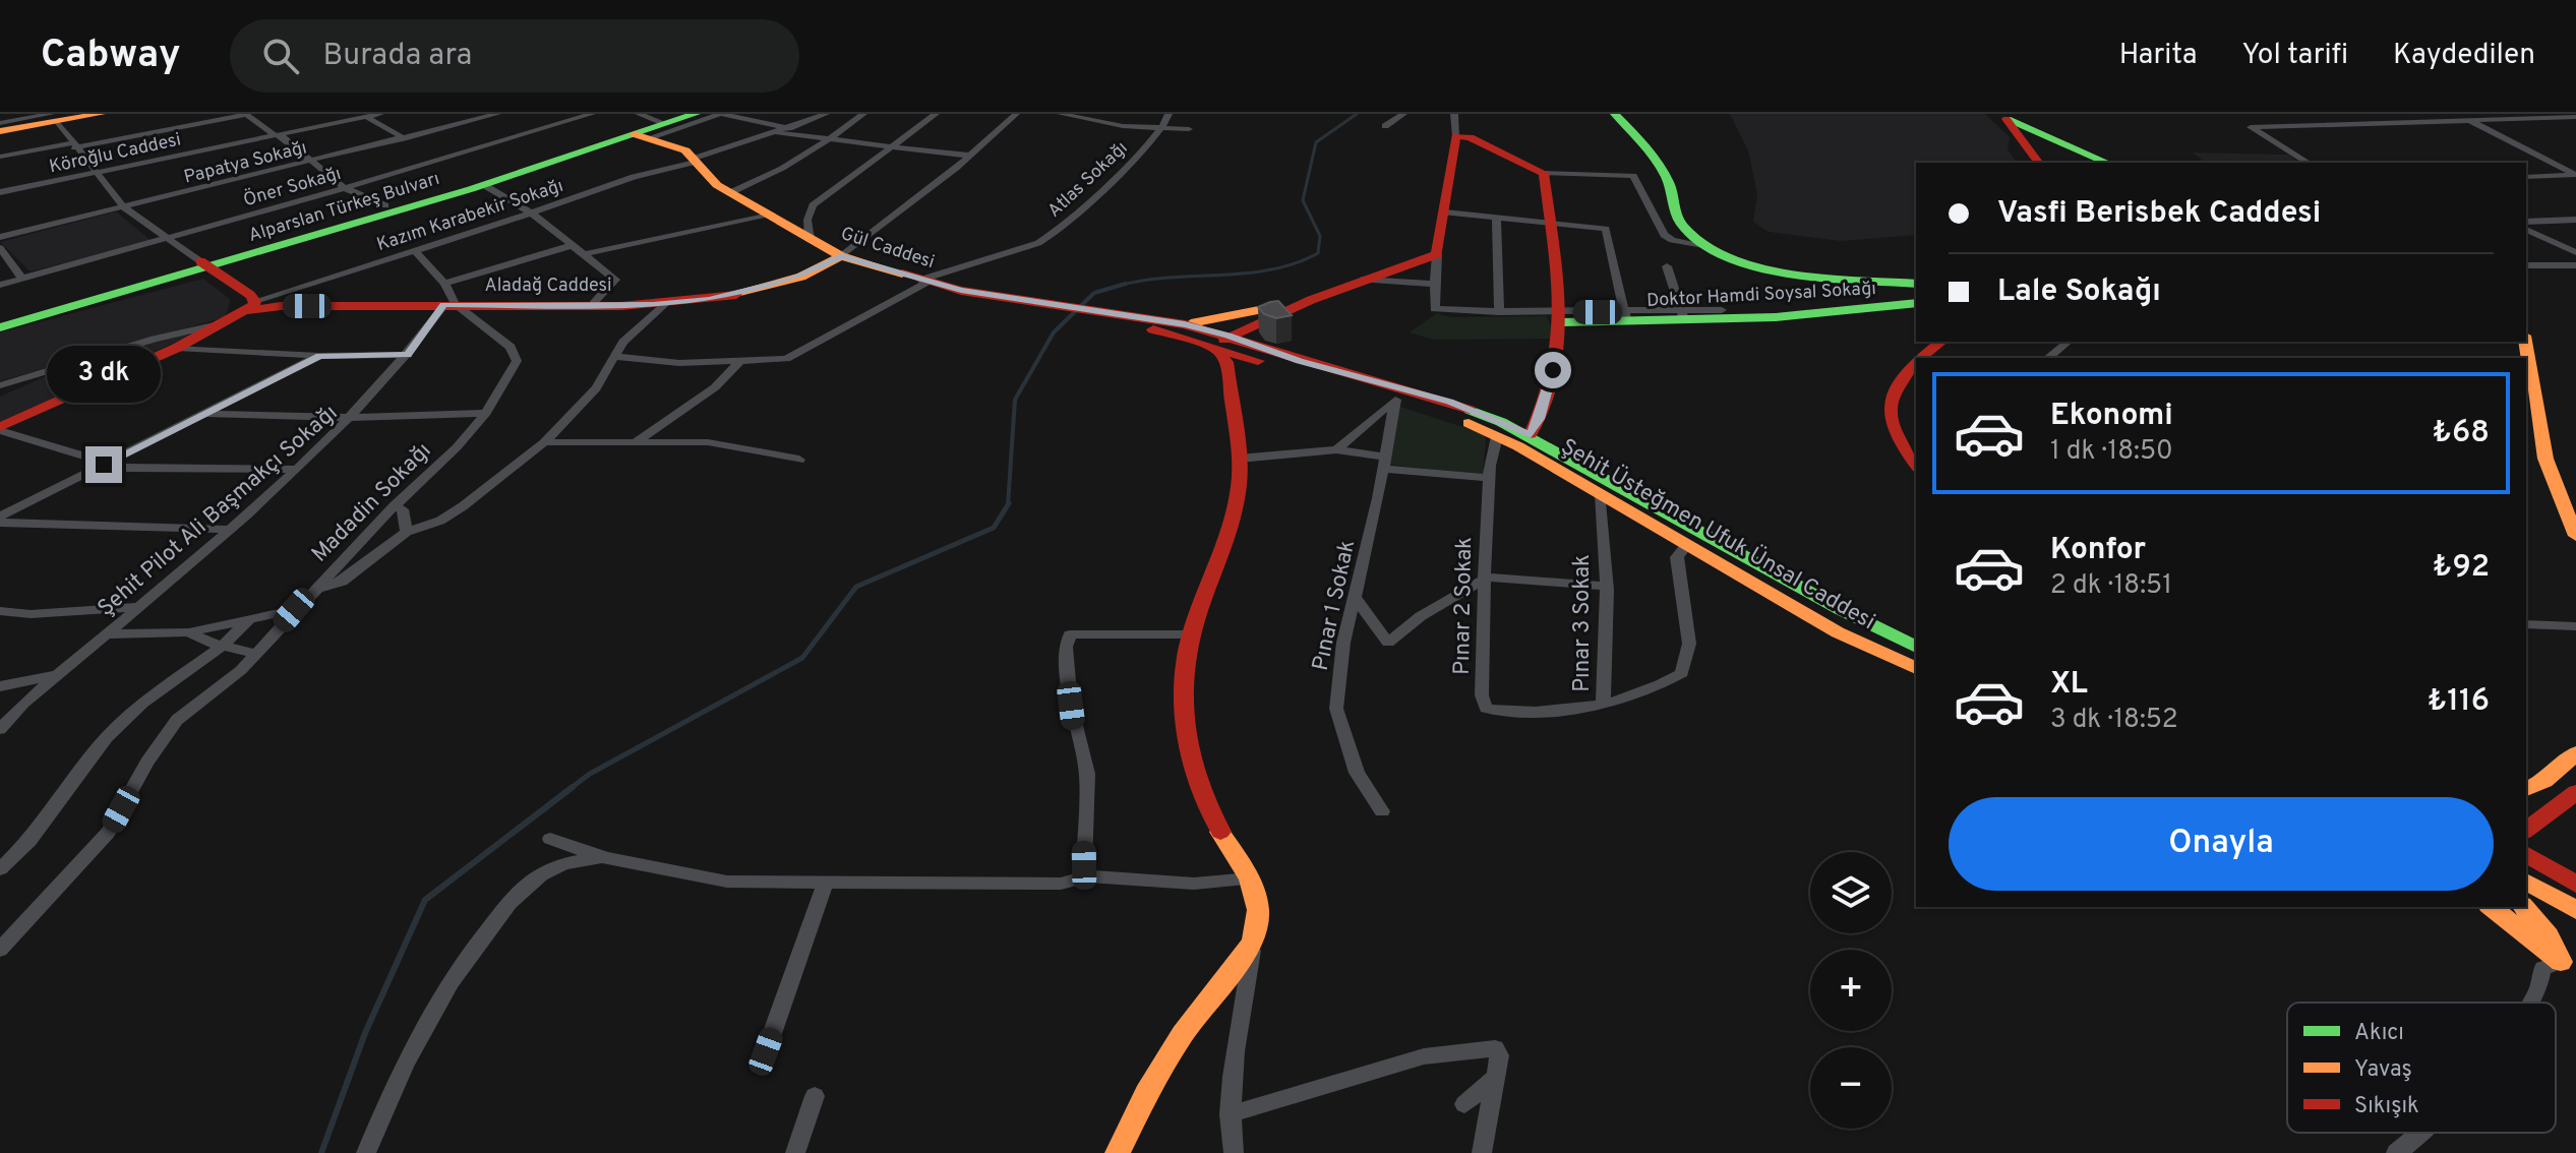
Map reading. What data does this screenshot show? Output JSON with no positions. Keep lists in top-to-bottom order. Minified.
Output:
{"streets":{"main road":["Alparslan Türkeş Bulvarı","Gül Caddesi","Aladağ Caddesi","Doktor Hamdi Soysal Sokağı","Şehit Üsteğmen Ufuk Ünsal Caddesi"],"street":["Köroğlu Caddesi","Papatya Sokağı","Atlas Sokağı","Öner Sokağı","Kazım Karabekir Sokağı","Madadin Sokağı","Şehit Pilot Ali Başmakçı Sokağı","Pınar 1 Sokak","Pınar 2 Sokak","Pınar 3 Sokak"]},"crossings":[["Atlas Sokağı","Gül Caddesi"],["Alparslan Türkeş Bulvarı","Gül Caddesi"],["Kazım Karabekir Sokağı","Gül Caddesi"],["Kazım Karabekir Sokağı","Aladağ Caddesi"],["Gül Caddesi","Aladağ Caddesi"],["Gül Caddesi","Şehit Üsteğmen Ufuk Ünsal Caddesi"],["Aladağ Caddesi","Madadin Sokağı"],["Aladağ Caddesi","Şehit Pilot Ali Başmakçı Sokağı"],["Madadin Sokağı","Şehit Pilot Ali Başmakçı Sokağı"],["Şehit Üsteğmen Ufuk Ünsal Caddesi","Pınar 1 Sokak"],["Şehit Üsteğmen Ufuk Ünsal Caddesi","Pınar 2 Sokak"],["Şehit Üsteğmen Ufuk Ünsal Caddesi","Pınar 3 Sokak"],["Pınar 2 Sokak","Pınar 3 Sokak"]],"legend":["Akıcı","Yavaş","Sıkışık"],"page":{"header":"Cabway","search":"Burada ara","nav":["Harita","Yol tarifi","Kaydedilen"],"banner":["Vasfi Berisbek Caddesi","Lale Sokağı"],"bubble":"3 dk","list":[{"name":"Ekonomi","note":"1 dk · 18:50","value":"₺68"},{"name":"Konfor","note":"2 dk · 18:51","value":"₺92"},{"name":"XL","note":"3 dk · 18:52","value":"₺116"}],"buttons":"Onayla","map_buttons":["+","−"]}}
